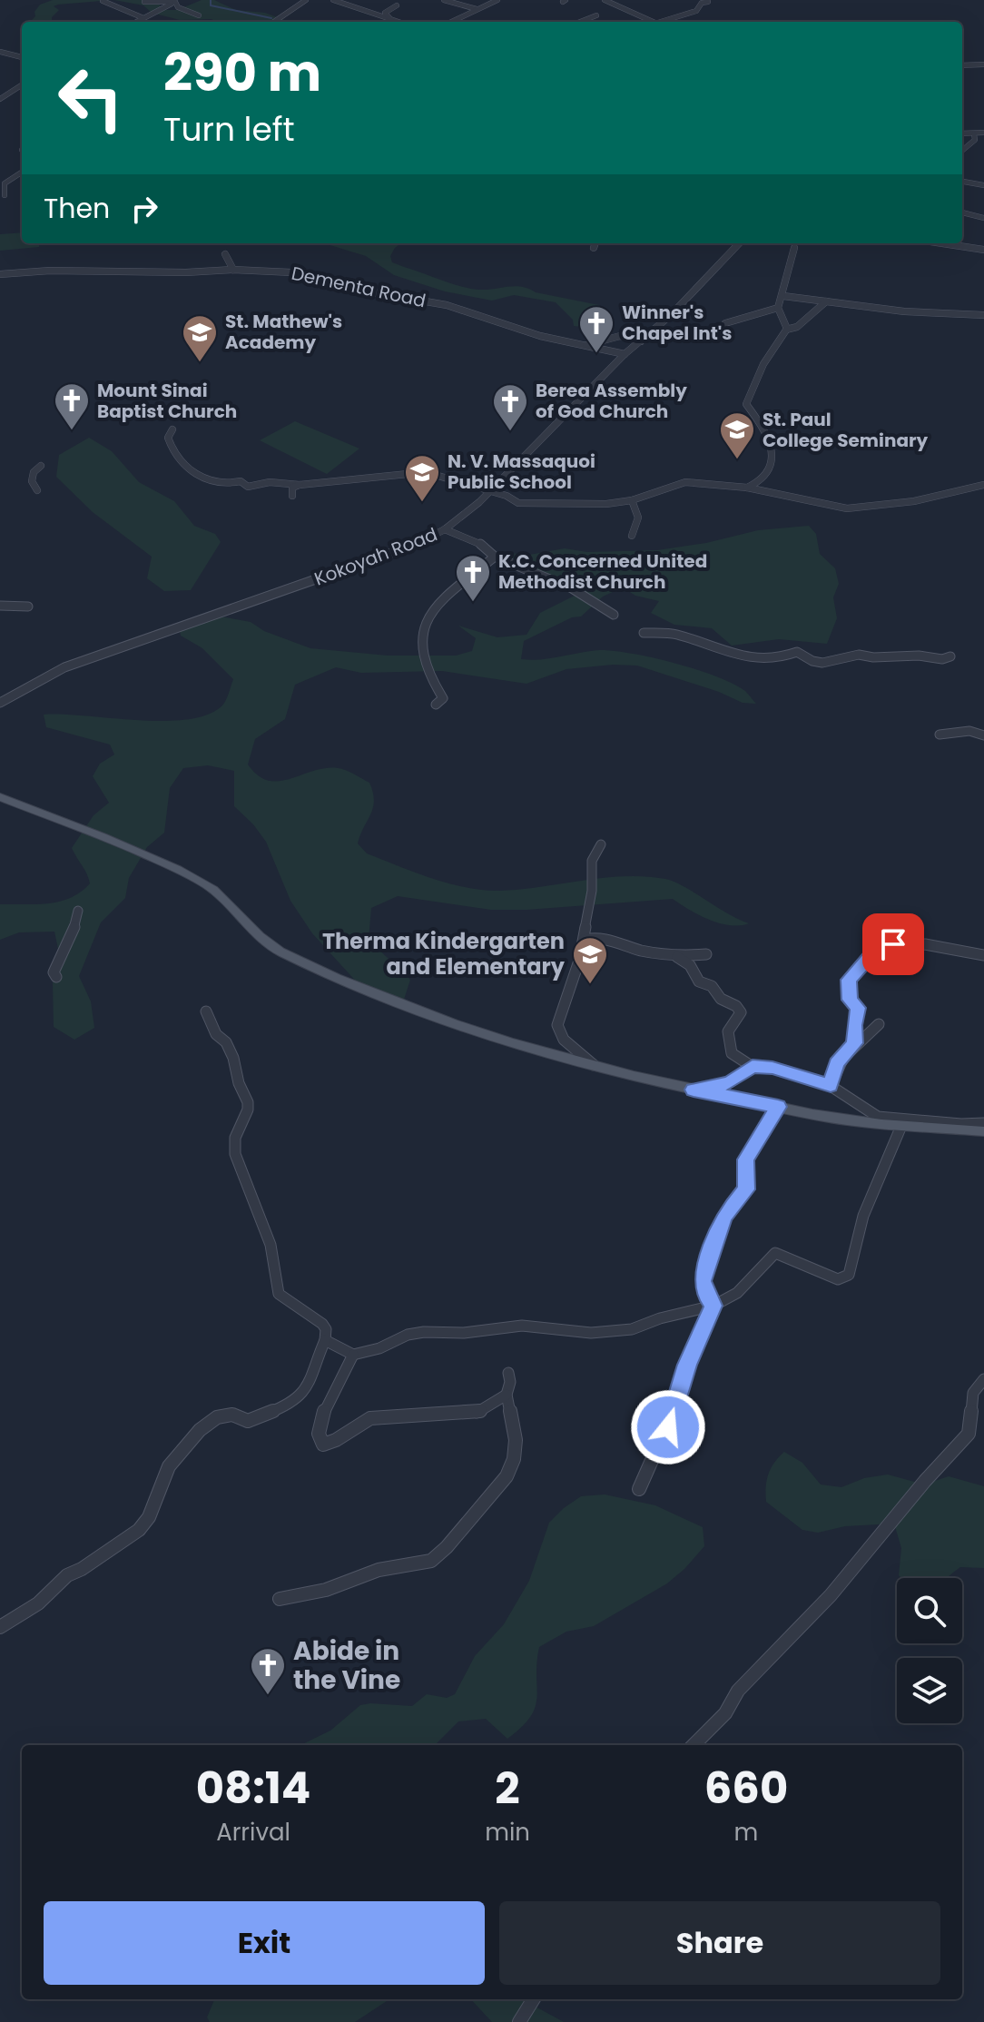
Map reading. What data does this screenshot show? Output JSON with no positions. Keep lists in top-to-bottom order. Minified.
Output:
{"streets":{"street":["Dementa Road","Kokoyah Road"]},"crossings":[["Dementa Road","Kokoyah Road"]],"places":{"church":["Winner's Chapel Int's","Mount Sinai Baptist Church","Berea Assembly of God Church","K.C. Concerned United Methodist Church","Abide in the Vine"],"school or university":["St. Mathew's Academy","St. Paul College Seminary","N. V. Massaquoi Public School","Therma Kindergarten and Elementary"]},"page":{"turn":["290 m","Turn left"],"then":"Then","eta":["08:14","Arrival","2","min","660","m"],"buttons":["Exit","Share"]}}
